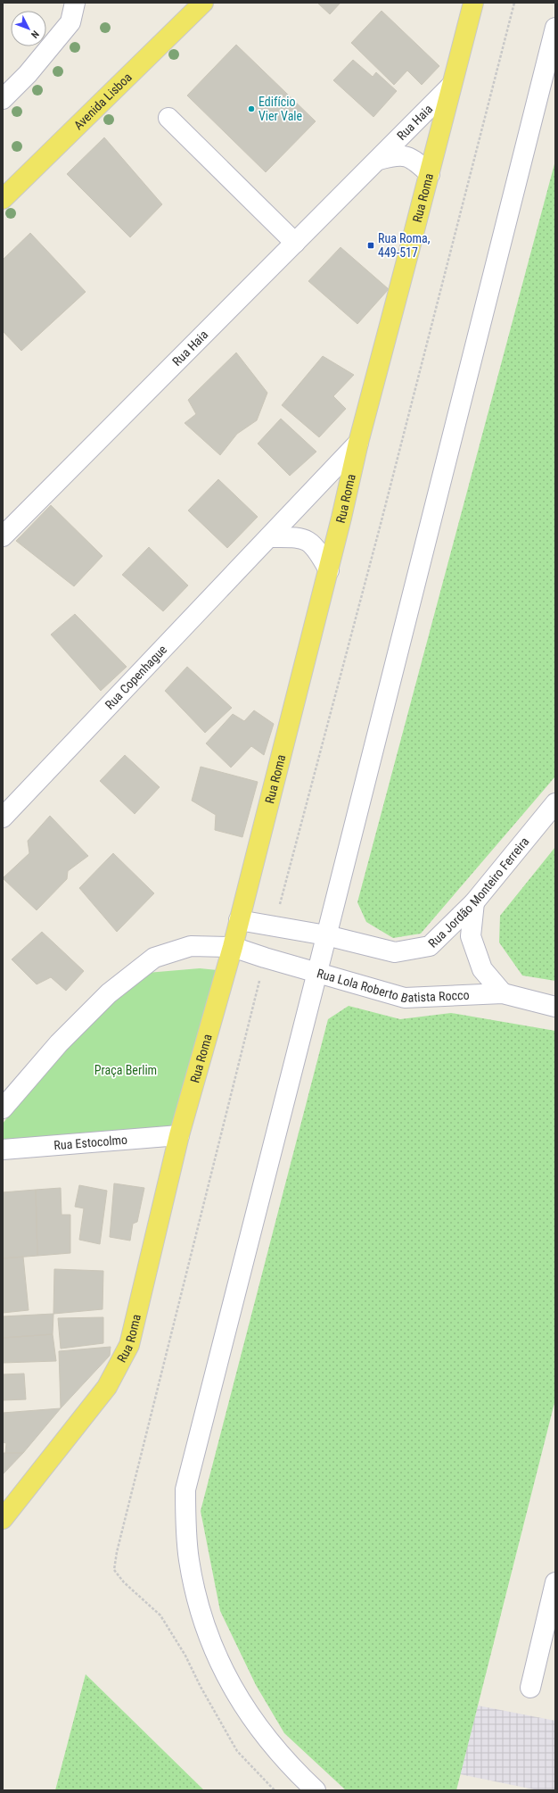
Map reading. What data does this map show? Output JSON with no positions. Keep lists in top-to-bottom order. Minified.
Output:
{"streets":{"main road":["Avenida Lisboa","Rua Roma"],"street":["Rua Haia","Rua Copenhague","Rua Jordão Monteiro Ferreira","Rua Lola Roberto Batista Rocco","Rua Estocolmo"]},"crossings":[["Rua Haia","Rua Roma"],["Rua Roma","Rua Copenhague"],["Rua Roma","Rua Jordão Monteiro Ferreira"],["Rua Roma","Rua Lola Roberto Batista Rocco"],["Rua Roma","Rua Estocolmo"]],"parks":["Praça Berlim"],"places":{"other":["Edifício Vier Vale"],"transit":["Rua Roma, 449-517"]},"north":"bottom right"}
